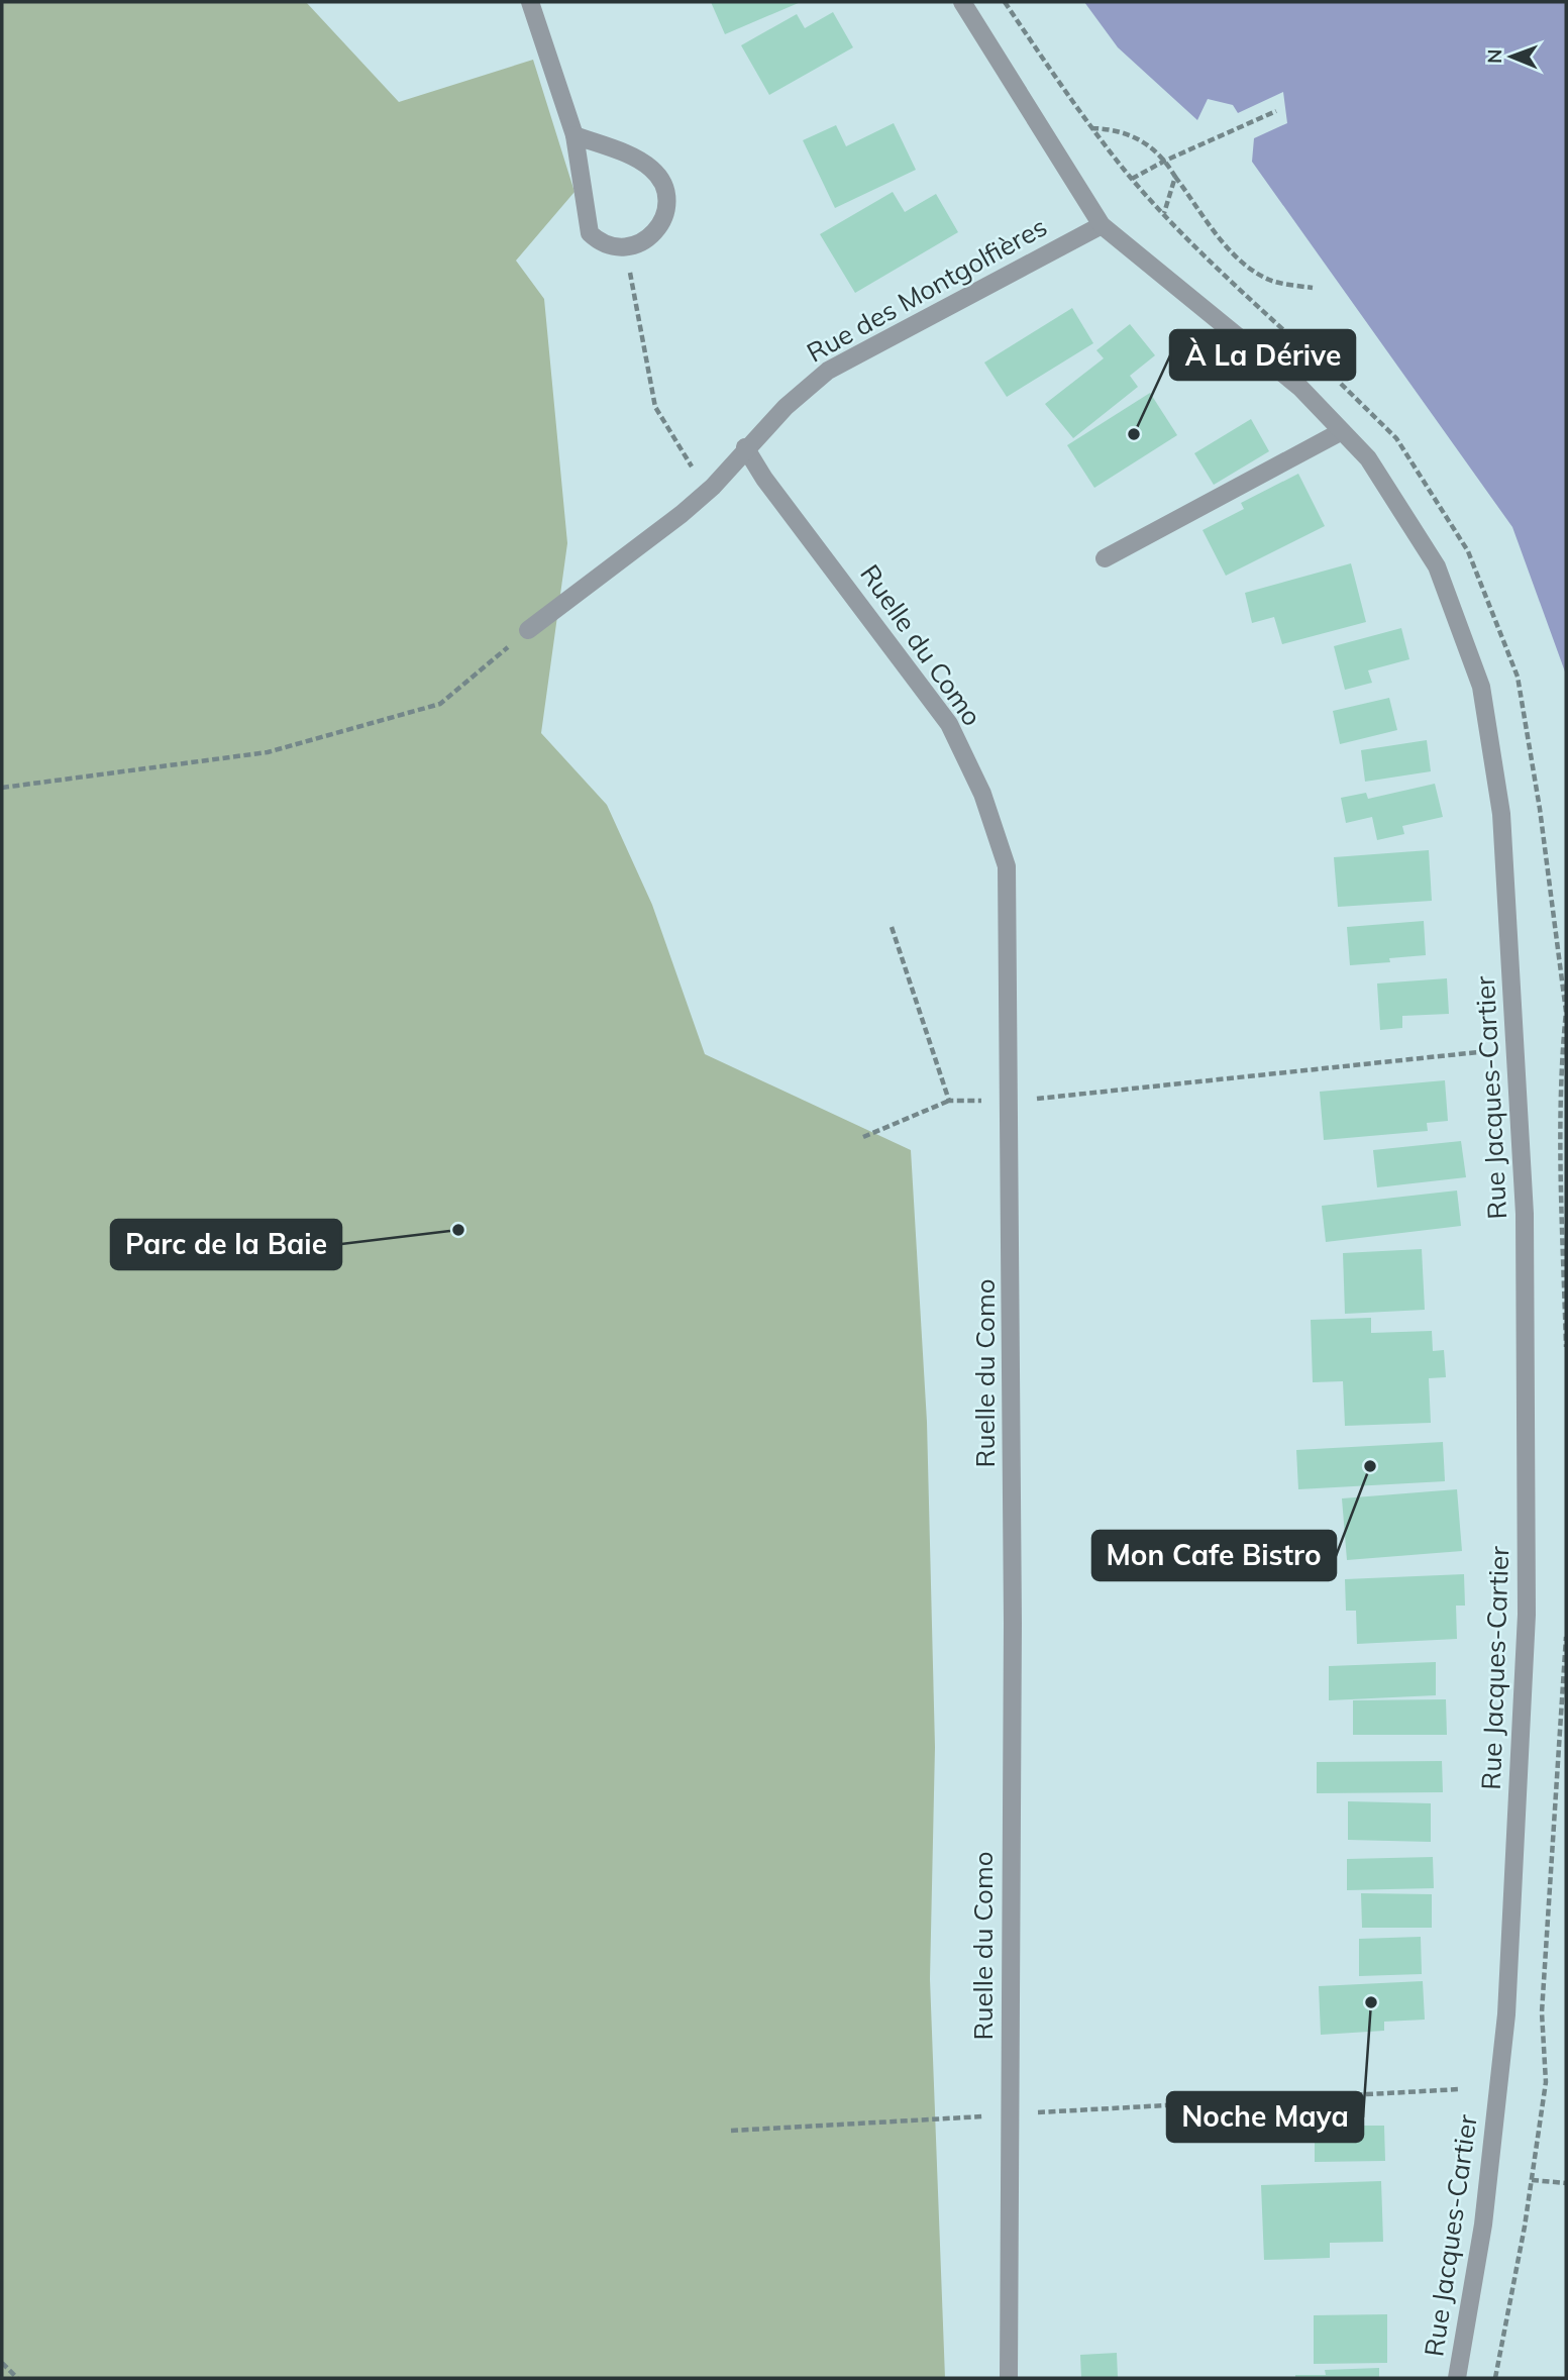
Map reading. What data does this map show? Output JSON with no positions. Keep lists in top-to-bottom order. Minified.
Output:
{"streets":{"street":["Rue des Montgolfières","Ruelle du Como","Rue Jacques-Cartier"]},"crossings":[["Rue des Montgolfières","Ruelle du Como"],["Rue des Montgolfières","Rue Jacques-Cartier"]],"places":["À La Dérive","Parc de la Baie","Mon Cafe Bistro","Noche Maya"],"north":"left"}
